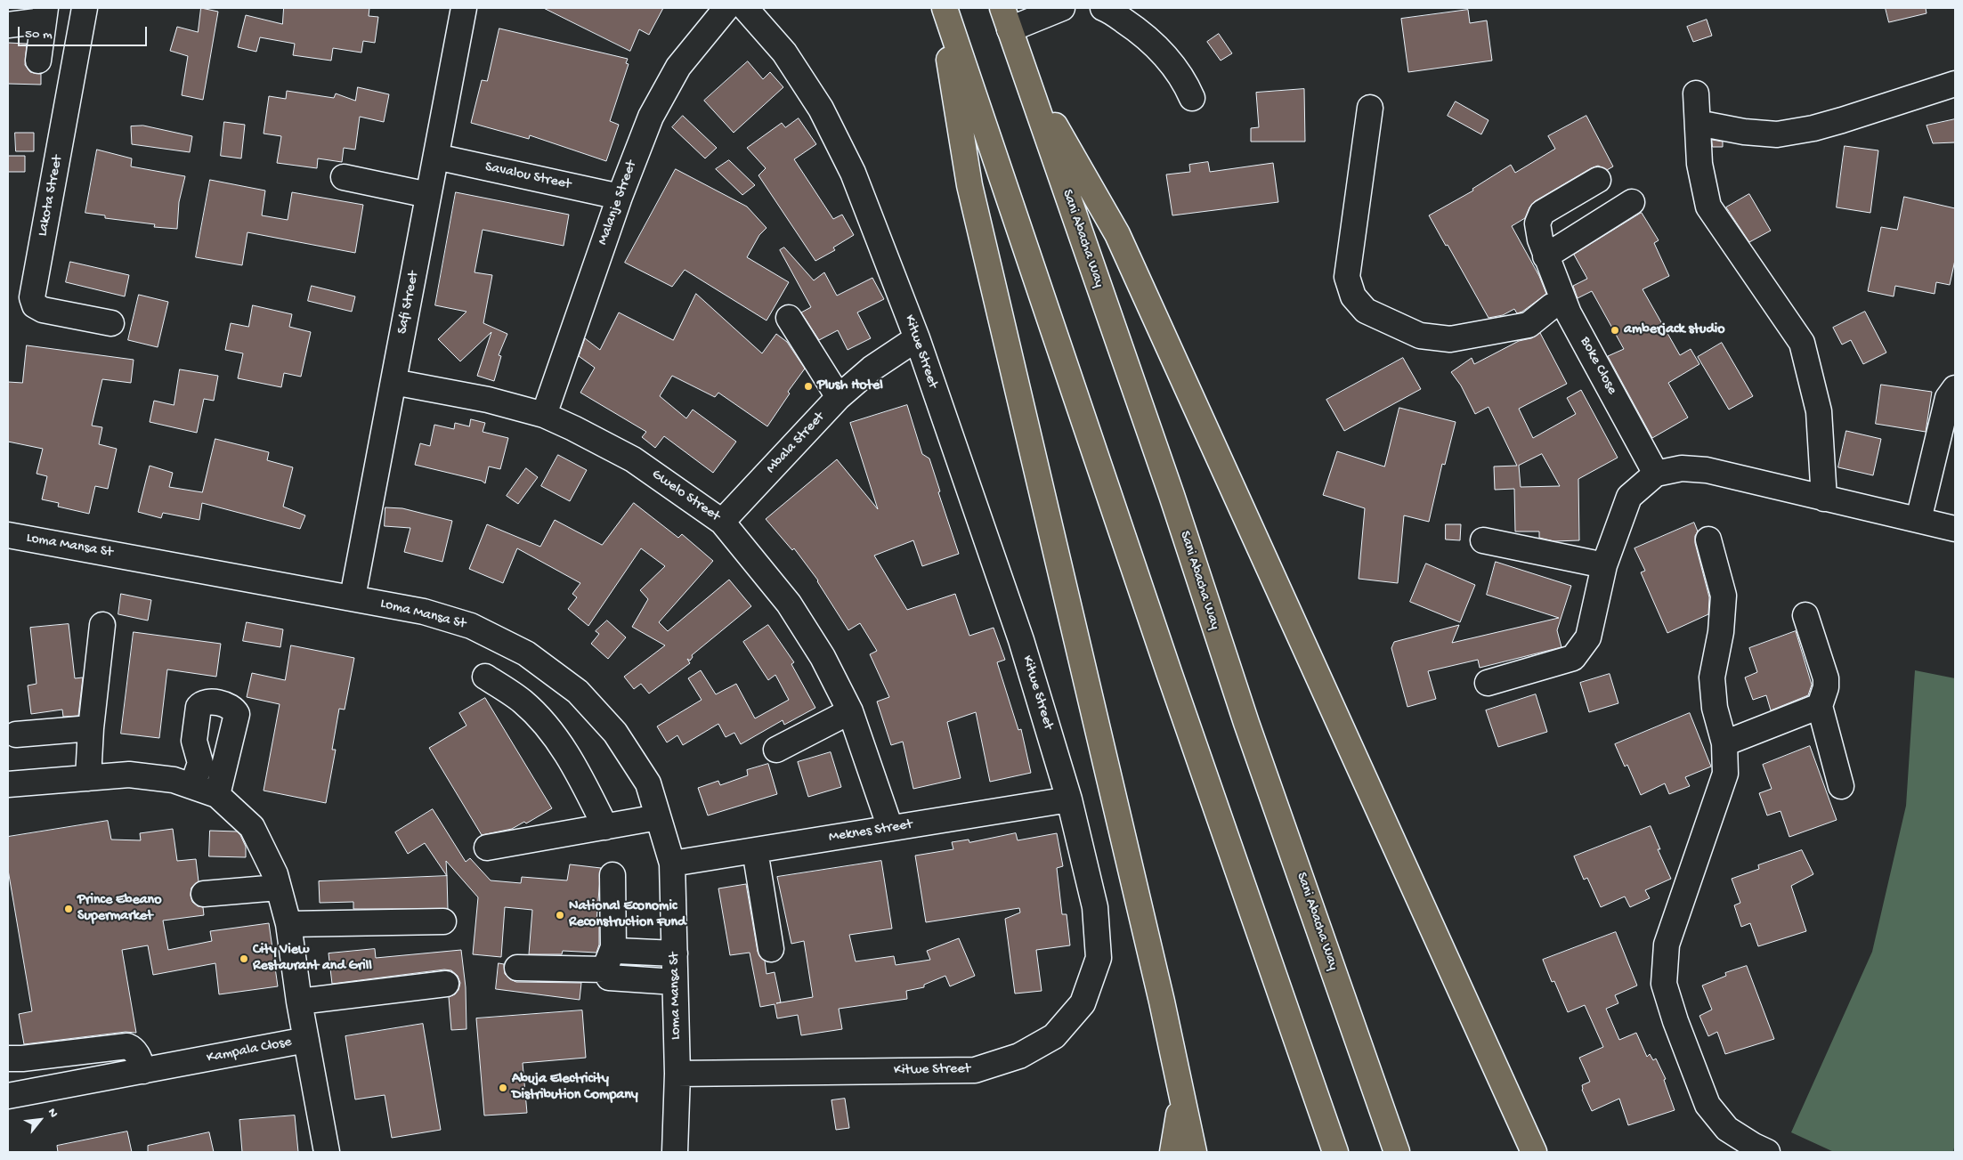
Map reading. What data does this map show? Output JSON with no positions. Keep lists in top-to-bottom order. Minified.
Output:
{"streets":{"highway":["Sani Abacha Way"],"street":["Savalou Street","Lakota Street","Malanje Street","Safi Street","Kitwe Street","Boke Close","Mbala Street","Gwelo Street","Loma Mansa St","Meknes Street","Kampala Close"]},"crossings":[["Savalou Street","Malanje Street"],["Savalou Street","Safi Street"],["Malanje Street","Gwelo Street"],["Safi Street","Gwelo Street"],["Safi Street","Loma Mansa St"],["Kitwe Street","Mbala Street"],["Kitwe Street","Loma Mansa St"],["Kitwe Street","Meknes Street"],["Mbala Street","Gwelo Street"],["Gwelo Street","Meknes Street"],["Loma Mansa St","Meknes Street"]],"places":["amberjack studio","Plush Hotel","Prince Ebeano Supermarket","National Economic Reconstruction Fund","City View Restaurant and Grill","Abuja Electricity Distribution Company"],"scale_bar":"50 m","north":"top right"}
